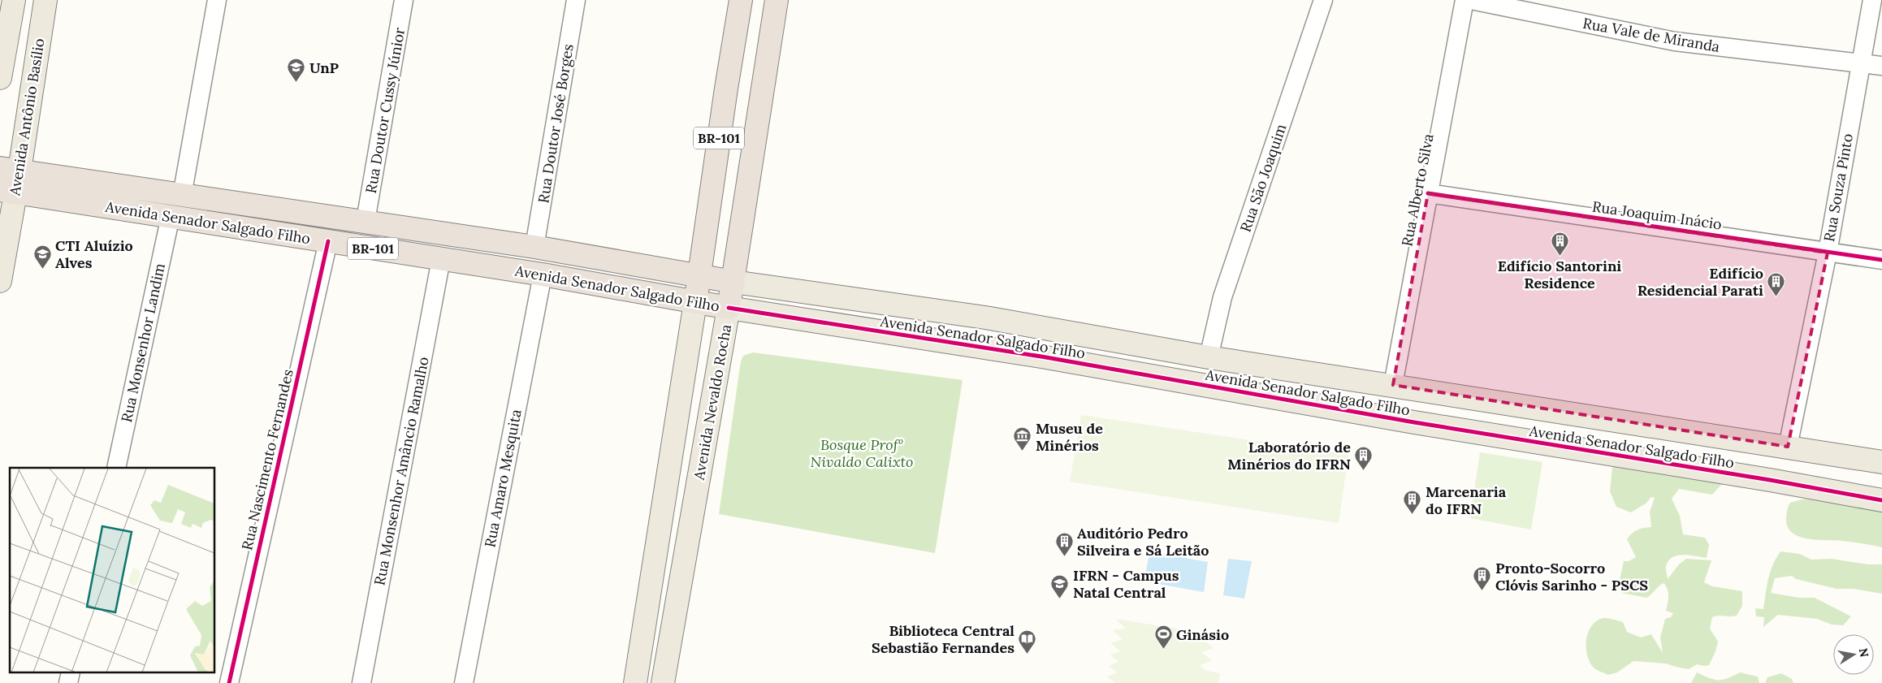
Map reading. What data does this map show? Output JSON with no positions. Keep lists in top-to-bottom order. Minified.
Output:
{"streets":{"highway":["BR-101","Avenida Senador Salgado Filho","Avenida Nevaldo Rocha"],"main road":["Avenida Antônio Basílio"],"street":["Rua Vale de Miranda","Rua Doutor Cussy Júnior","Rua Doutor José Borges","Rua São Joaquim","Rua Souza Pinto","Rua Alberto Silva","Rua Joaquim Inácio","Rua Monsenhor Landim","Rua Nascimento Fernandes","Rua Monsenhor Amâncio Ramalho","Rua Amaro Mesquita"]},"crossings":[["Rua Vale de Miranda","Rua Souza Pinto"],["Rua Doutor Cussy Júnior","Avenida Senador Salgado Filho"],["Avenida Antônio Basílio","Avenida Senador Salgado Filho"],["Rua Doutor José Borges","Avenida Senador Salgado Filho"],["BR-101","Avenida Senador Salgado Filho"],["Rua São Joaquim","Avenida Senador Salgado Filho"],["Rua Souza Pinto","Rua Joaquim Inácio"],["Rua Souza Pinto","Avenida Senador Salgado Filho"],["Rua Alberto Silva","Rua Joaquim Inácio"],["Rua Alberto Silva","Avenida Senador Salgado Filho"],["Avenida Senador Salgado Filho","Rua Monsenhor Landim"],["Avenida Senador Salgado Filho","Avenida Nevaldo Rocha"],["Avenida Senador Salgado Filho","Rua Nascimento Fernandes"],["Avenida Senador Salgado Filho","Rua Monsenhor Amâncio Ramalho"],["Avenida Senador Salgado Filho","Rua Amaro Mesquita"]],"parks":["Bosque Profº Nivaldo Calixto"],"places":{"school or university":["UnP","CTI Aluízio Alves","IFRN - Campus Natal Central"],"building":["Edifício Santorini Residence","Edifício Residencial Parati","Laboratório de Minérios do IFRN","Marcenaria do IFRN","Auditório Pedro Silveira e Sá Leitão","Pronto-Socorro Clóvis Sarinho - PSCS"],"museum":["Museu de Minérios"],"sports":["Ginásio"],"library":["Biblioteca Central Sebastião Fernandes"]},"north":"right"}
